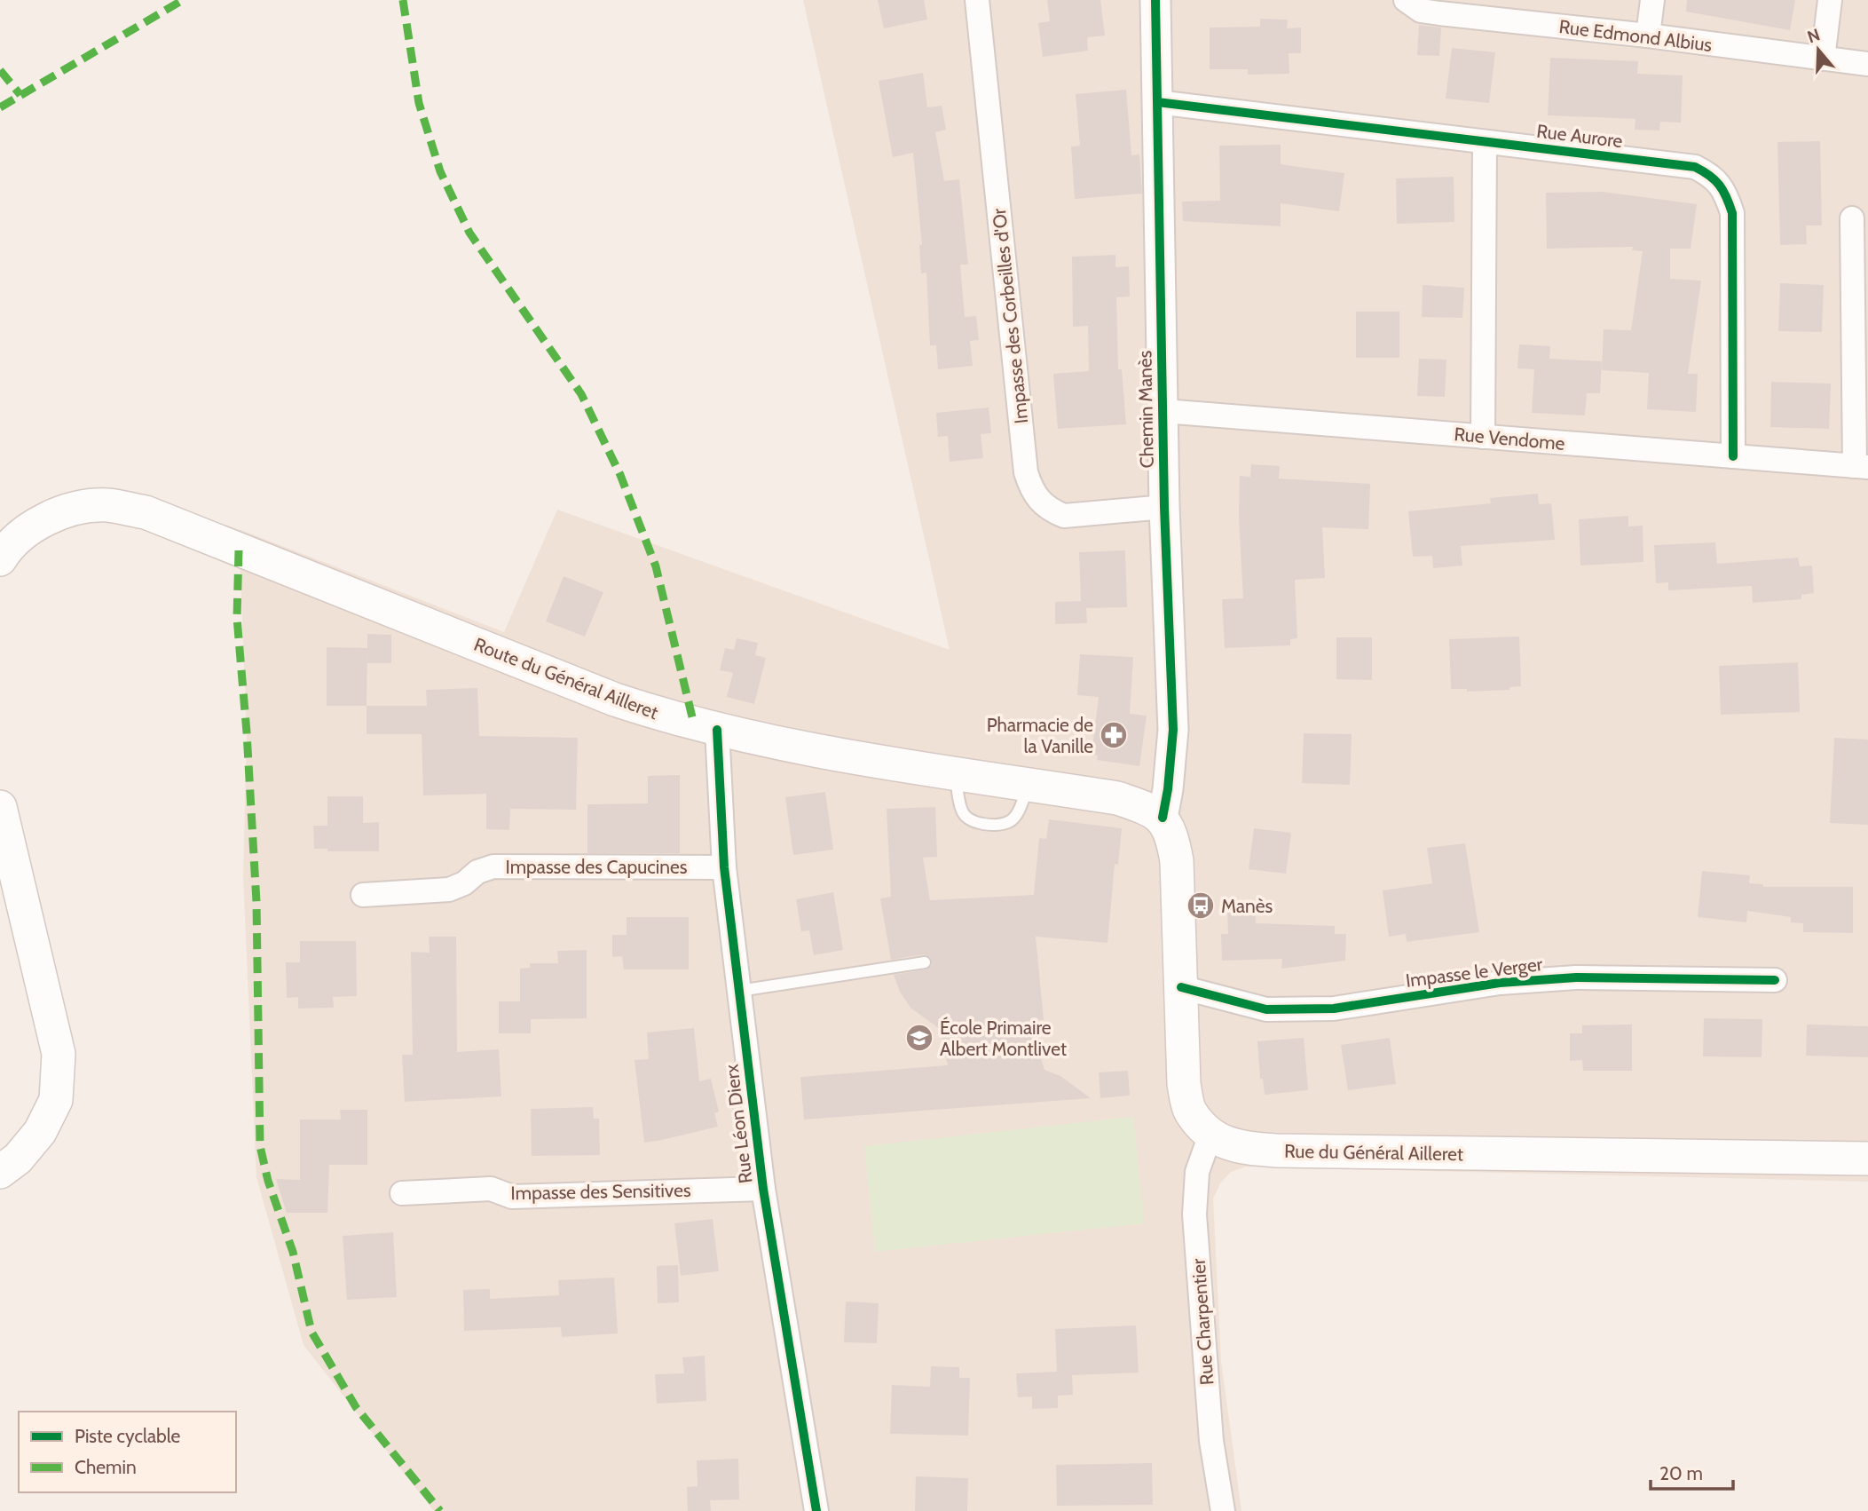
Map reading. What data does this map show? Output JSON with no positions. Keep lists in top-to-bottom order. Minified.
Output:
{"streets":{"main road":["Route du Général Ailleret","Rue du Général Ailleret"],"street":["Rue Edmond Albius","Rue Aurore","Impasse des Corbeilles d'Or","Chemin Manès","Rue Vendome","Impasse des Capucines","Impasse le Verger","Rue Léon Dierx","Impasse des Sensitives","Rue Charpentier"]},"crossings":[["Rue Aurore","Chemin Manès"],["Rue Aurore","Rue Vendome"],["Impasse des Corbeilles d'Or","Chemin Manès"],["Chemin Manès","Rue Vendome"],["Chemin Manès","Route du Général Ailleret"],["Chemin Manès","Rue du Général Ailleret"],["Route du Général Ailleret","Rue Léon Dierx"],["Route du Général Ailleret","Rue du Général Ailleret"],["Impasse des Capucines","Rue Léon Dierx"],["Impasse le Verger","Rue du Général Ailleret"],["Rue Léon Dierx","Impasse des Sensitives"],["Rue du Général Ailleret","Rue Charpentier"]],"places":{"pharmacy":["Pharmacie de la Vanille"],"bus stop":["Manès"],"school or university":["École Primaire Albert Montlivet"]},"legend":["Piste cyclable","Chemin"],"scale_bar":"20 m","north":"top"}
